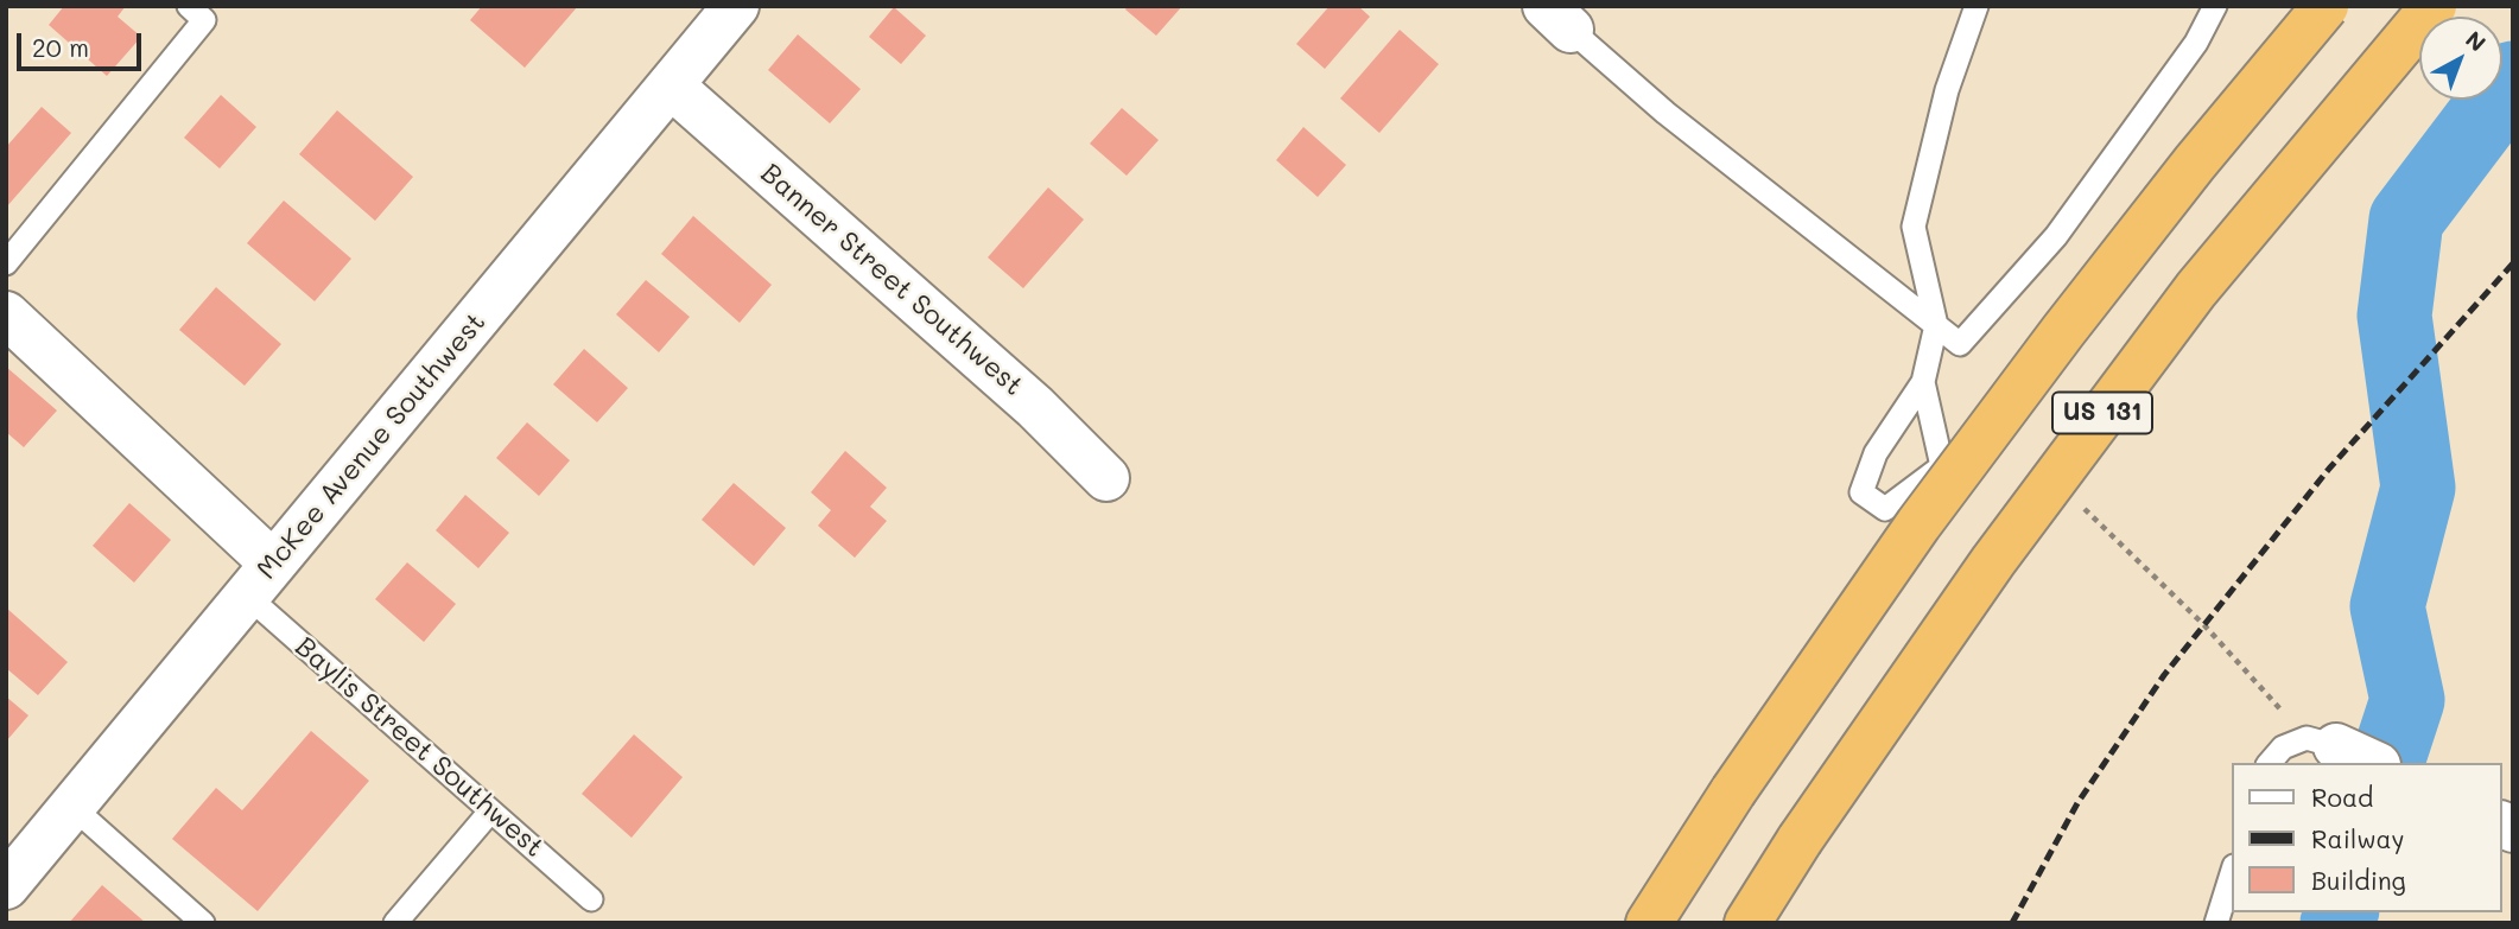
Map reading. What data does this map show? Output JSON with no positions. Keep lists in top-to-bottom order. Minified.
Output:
{"streets":{"highway":["US 131"],"street":["Banner Street Southwest","McKee Avenue Southwest","Baylis Street Southwest"]},"crossings":[["Banner Street Southwest","McKee Avenue Southwest"],["McKee Avenue Southwest","Baylis Street Southwest"]],"legend":["Road","Railway","Building"],"scale_bar":"20 m","north":"top right"}
